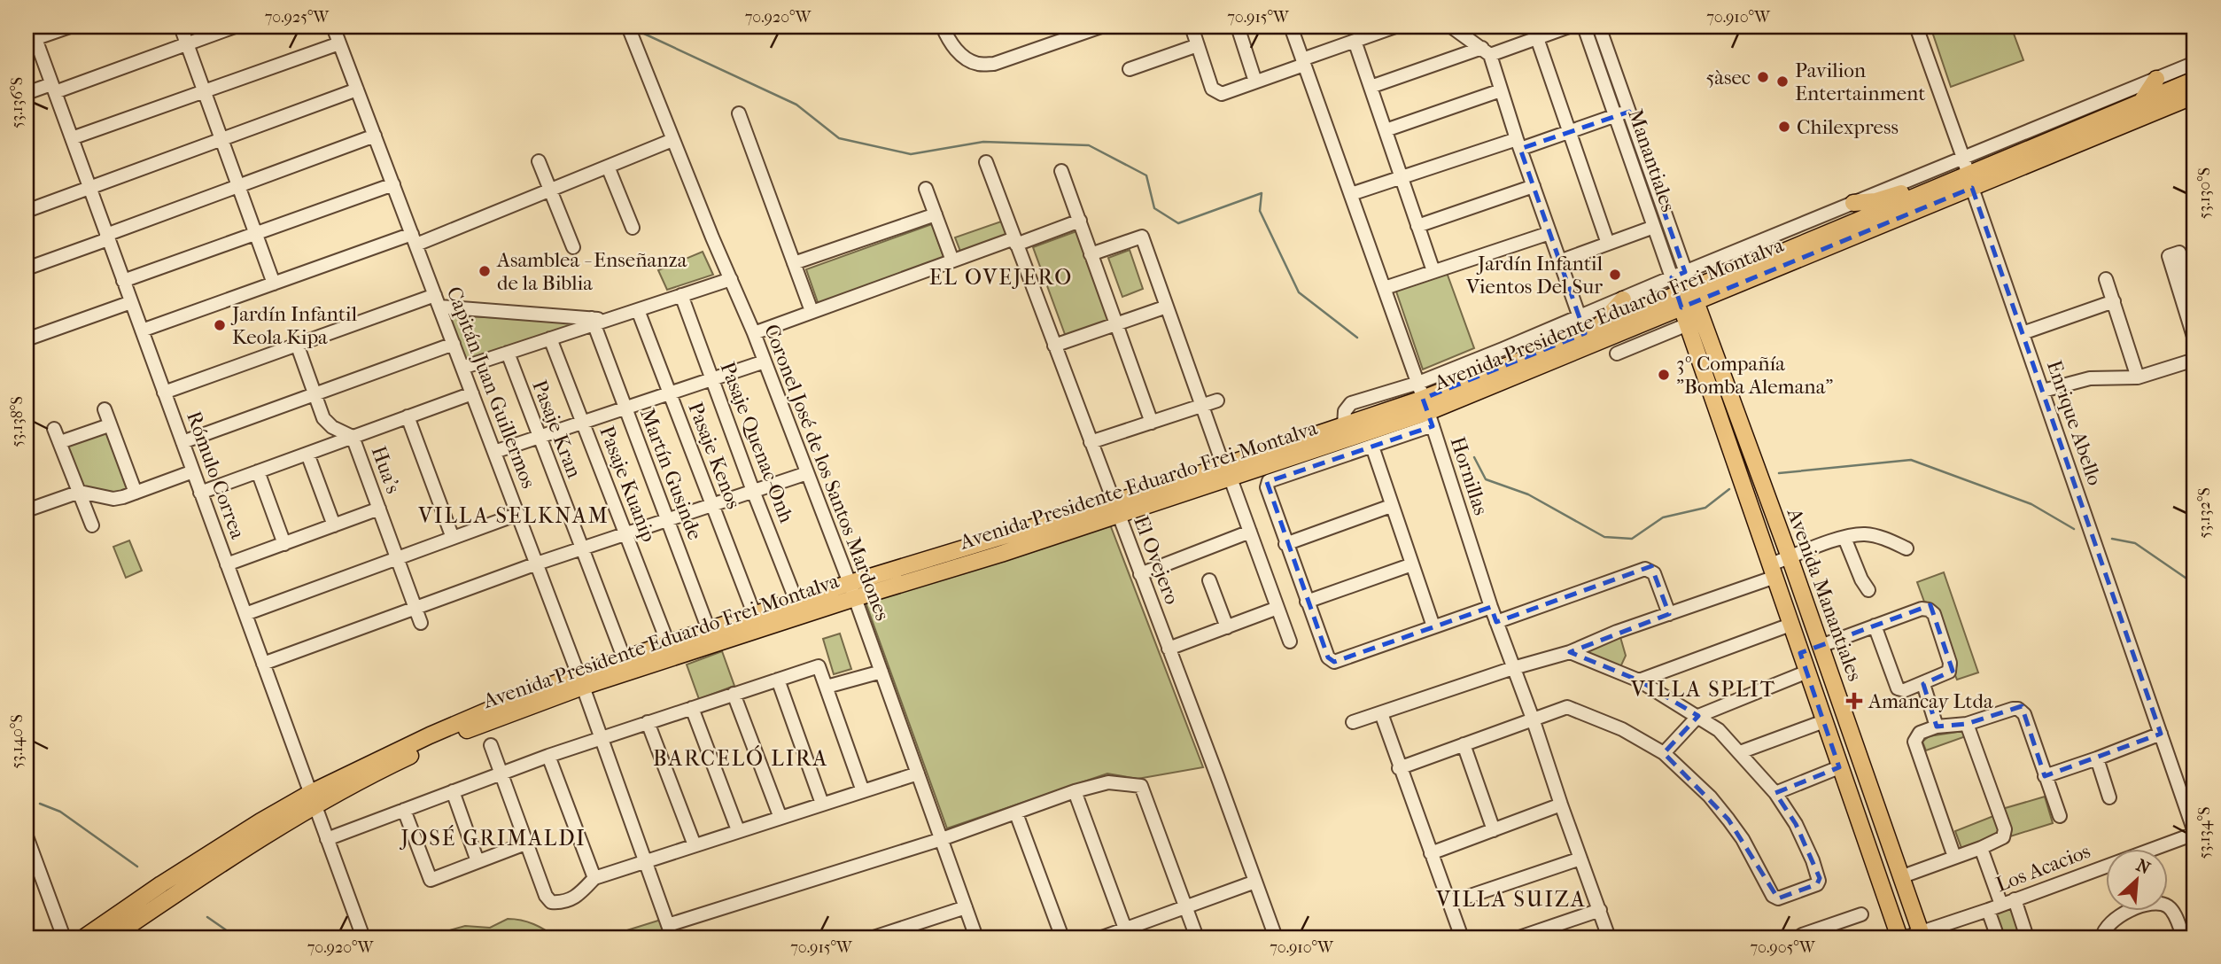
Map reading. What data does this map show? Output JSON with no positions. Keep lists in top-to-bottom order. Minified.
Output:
{"streets":{"main road":["Avenida Presidente Eduardo Frei Montalva","Avenida Manantiales"],"street":["Manantiales","Capitán Juan Guillermos","Enrique Abello","Pasaje Kran","Pasaje Quenac-Onh","Pasaje Kenos","Hua's","Coronel José de los Santos Mardones","Martín Gusinde","Rómulo Correa","Hornillas","Pasaje Kuanip","El Ovejero","Los Acacios"]},"crossings":[["Manantiales","Avenida Presidente Eduardo Frei Montalva"],["Manantiales","Avenida Manantiales"],["Avenida Presidente Eduardo Frei Montalva","Capitán Juan Guillermos"],["Avenida Presidente Eduardo Frei Montalva","Enrique Abello"],["Avenida Presidente Eduardo Frei Montalva","Pasaje Kran"],["Avenida Presidente Eduardo Frei Montalva","Pasaje Quenac-Onh"],["Avenida Presidente Eduardo Frei Montalva","Pasaje Kenos"],["Avenida Presidente Eduardo Frei Montalva","Coronel José de los Santos Mardones"],["Avenida Presidente Eduardo Frei Montalva","Martín Gusinde"],["Avenida Presidente Eduardo Frei Montalva","Rómulo Correa"],["Avenida Presidente Eduardo Frei Montalva","Hornillas"],["Avenida Presidente Eduardo Frei Montalva","Pasaje Kuanip"],["Avenida Presidente Eduardo Frei Montalva","El Ovejero"],["Avenida Presidente Eduardo Frei Montalva","Avenida Manantiales"],["Enrique Abello","Los Acacios"],["Avenida Manantiales","Los Acacios"]],"districts":["EL OVEJERO","VILLA SELKNAM","VILLA SPLIT","BARCELÓ LIRA","JOSÉ GRIMALDI","VILLA SUIZA"],"places":{"other":["5àsec","Pavilion Entertainment","Chilexpress","Asamblea - Enseñanza de la Biblia","Jardín Infantil Vientos Del Sur","Jardín Infantil Keola Kipa","3º Compañía \"Bomba Alemana\""],"health":["Amancay Ltda"]},"north":"top right","coordinates":["70.925°W","70.920°W","70.915°W","70.910°W","53.136°S","53.130°S","53.138°S","53.132°S","53.140°S","53.134°S","70.905°W"]}
